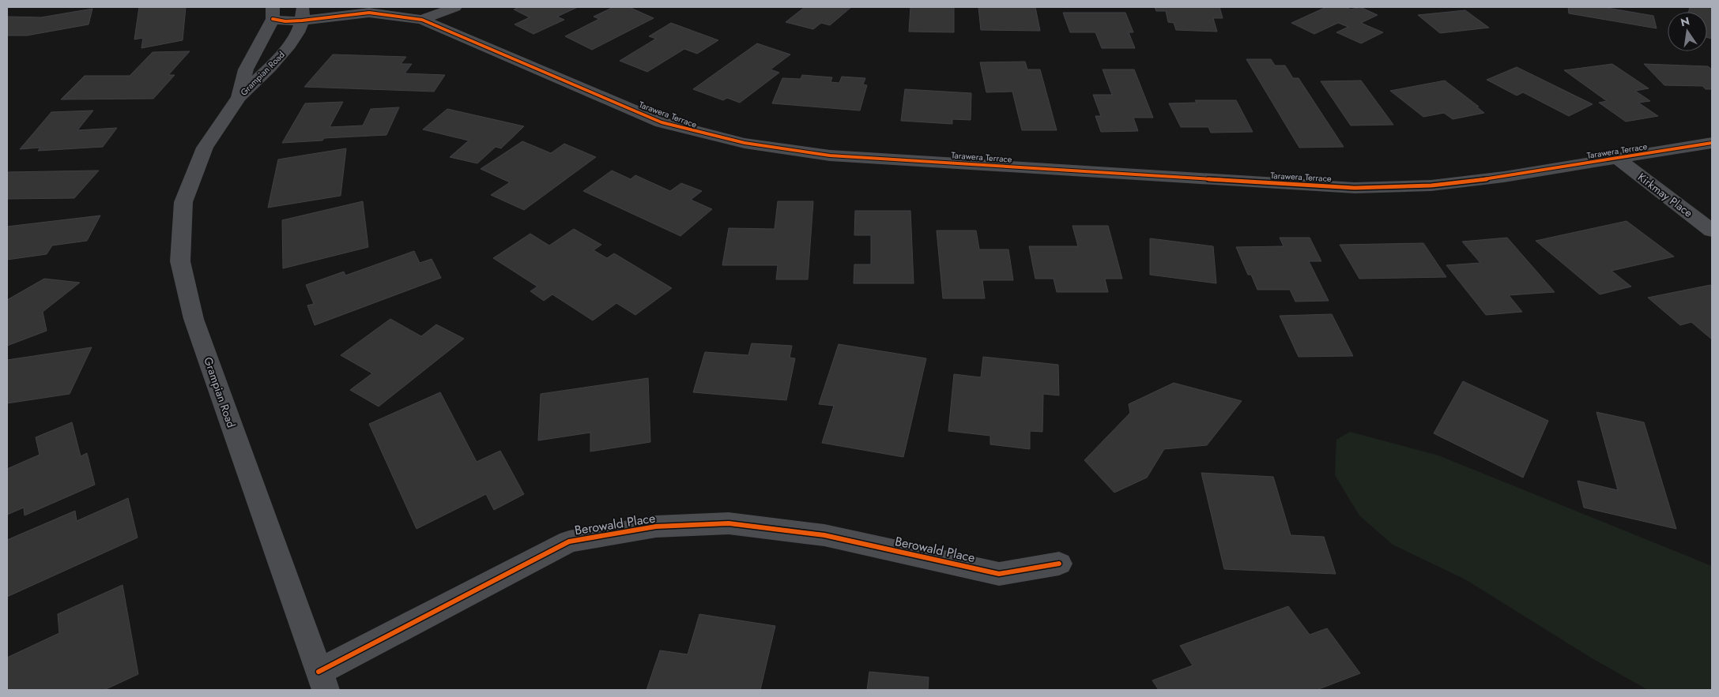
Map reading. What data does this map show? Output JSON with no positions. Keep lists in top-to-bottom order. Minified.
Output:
{"streets":{"street":["Grampian Road","Tarawera Terrace","Kirkmay Place","Berowald Place"]},"crossings":[["Grampian Road","Tarawera Terrace"],["Grampian Road","Berowald Place"],["Tarawera Terrace","Kirkmay Place"]],"north":"top"}
